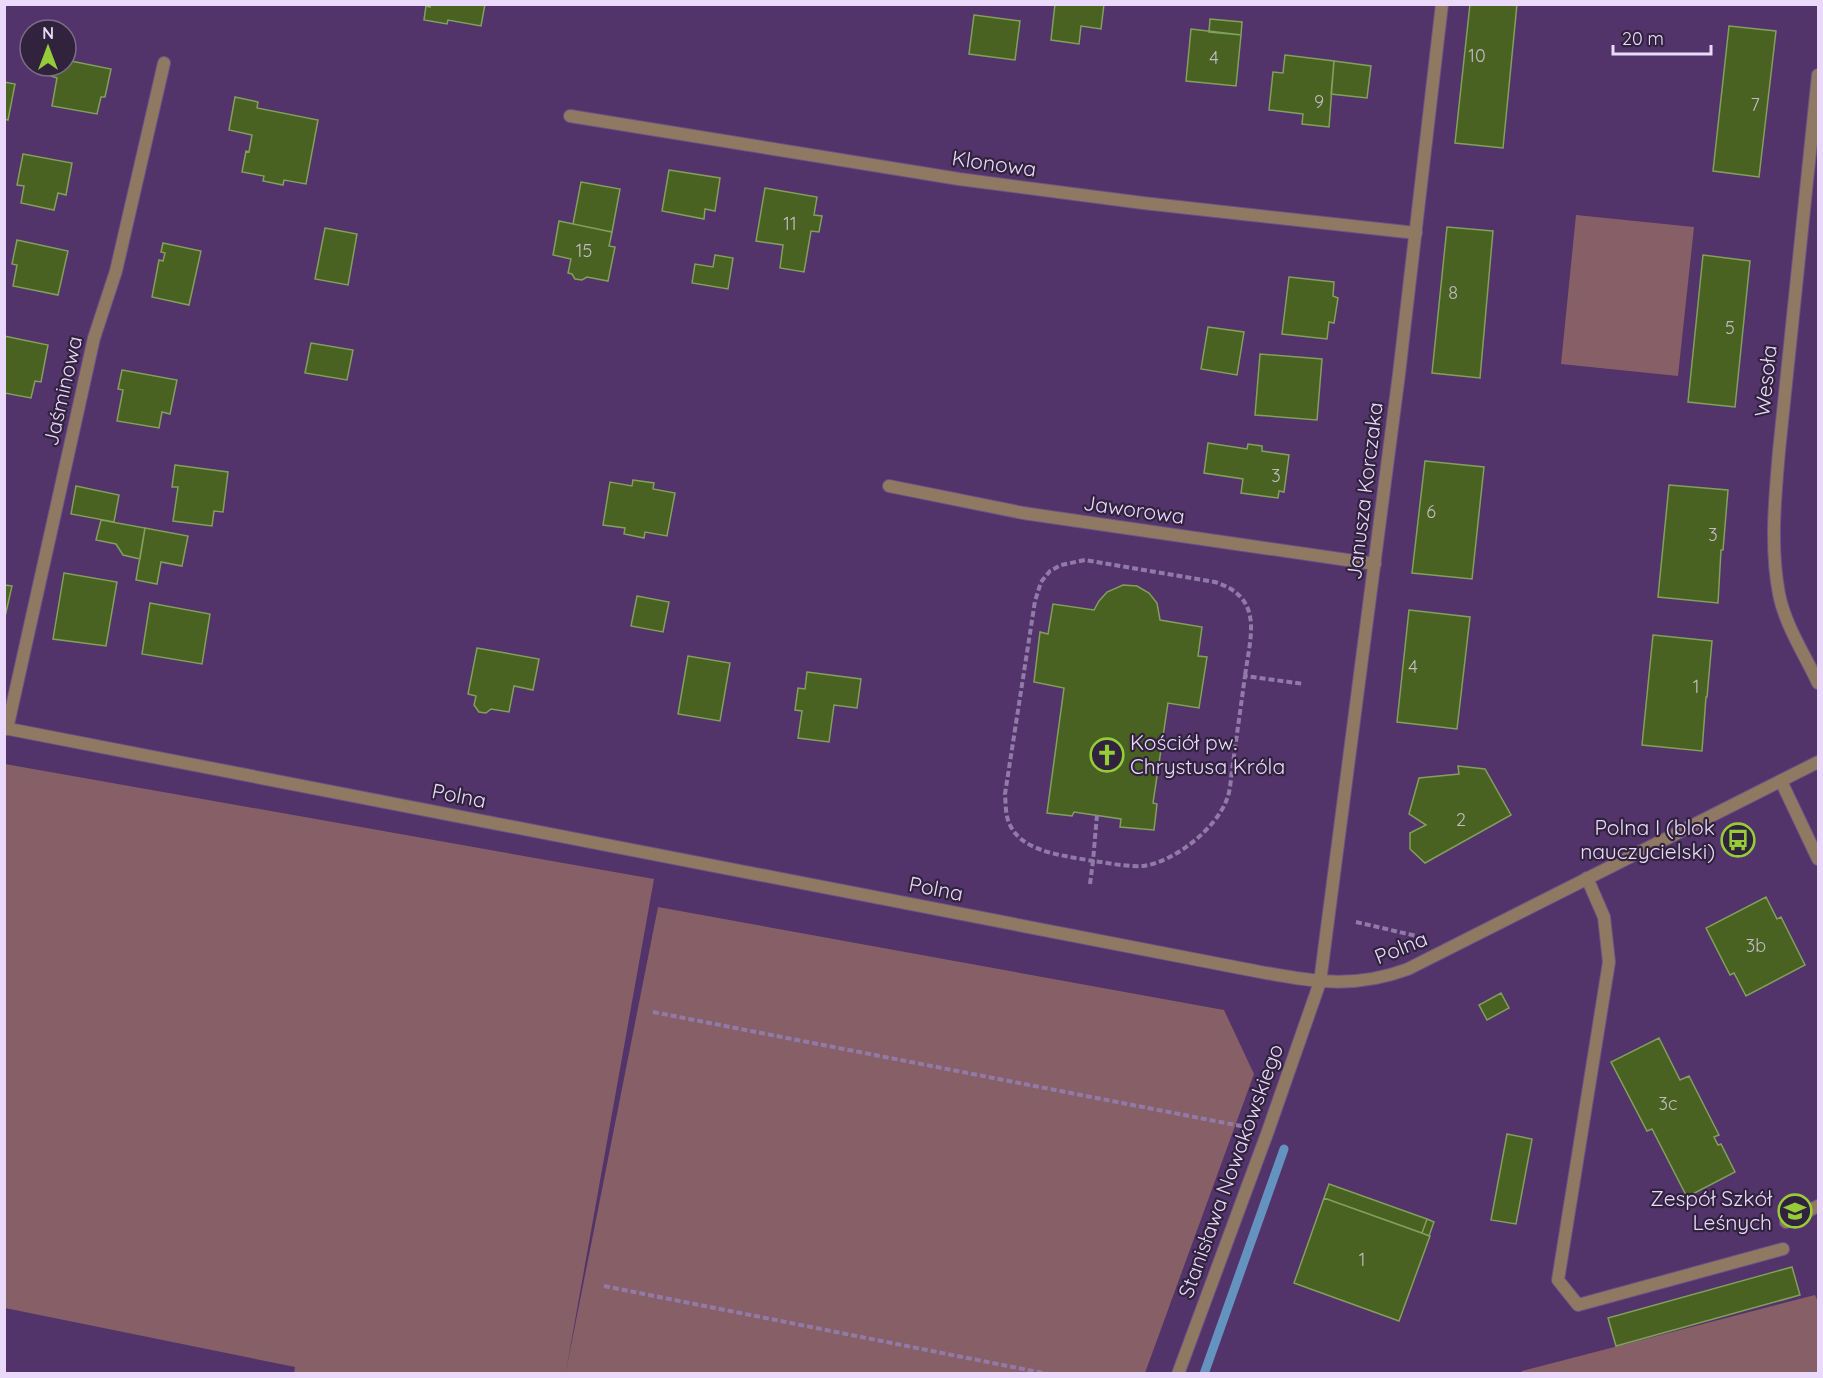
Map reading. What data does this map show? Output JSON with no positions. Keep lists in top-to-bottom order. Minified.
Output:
{"streets":{"street":["Klonowa","Wesoła","Jaśminowa","Janusza Korczaka","Jaworowa","Polna","Stanisława Nowakowskiego"]},"crossings":[["Klonowa","Janusza Korczaka"],["Jaśminowa","Polna"],["Janusza Korczaka","Jaworowa"],["Janusza Korczaka","Polna"],["Janusza Korczaka","Stanisława Nowakowskiego"],["Polna","Stanisława Nowakowskiego"]],"places":{"church":["Kościół pw. Chrystusa Króla"],"bus stop":["Polna I (blok nauczycielski)"],"school or university":["Zespół Szkół Leśnych"]},"house_numbers":["10","4","9","7","11","15","8","5","3","6","3","4","1","2","3b","3c","1"],"scale_bar":"20 m","north":"top"}
